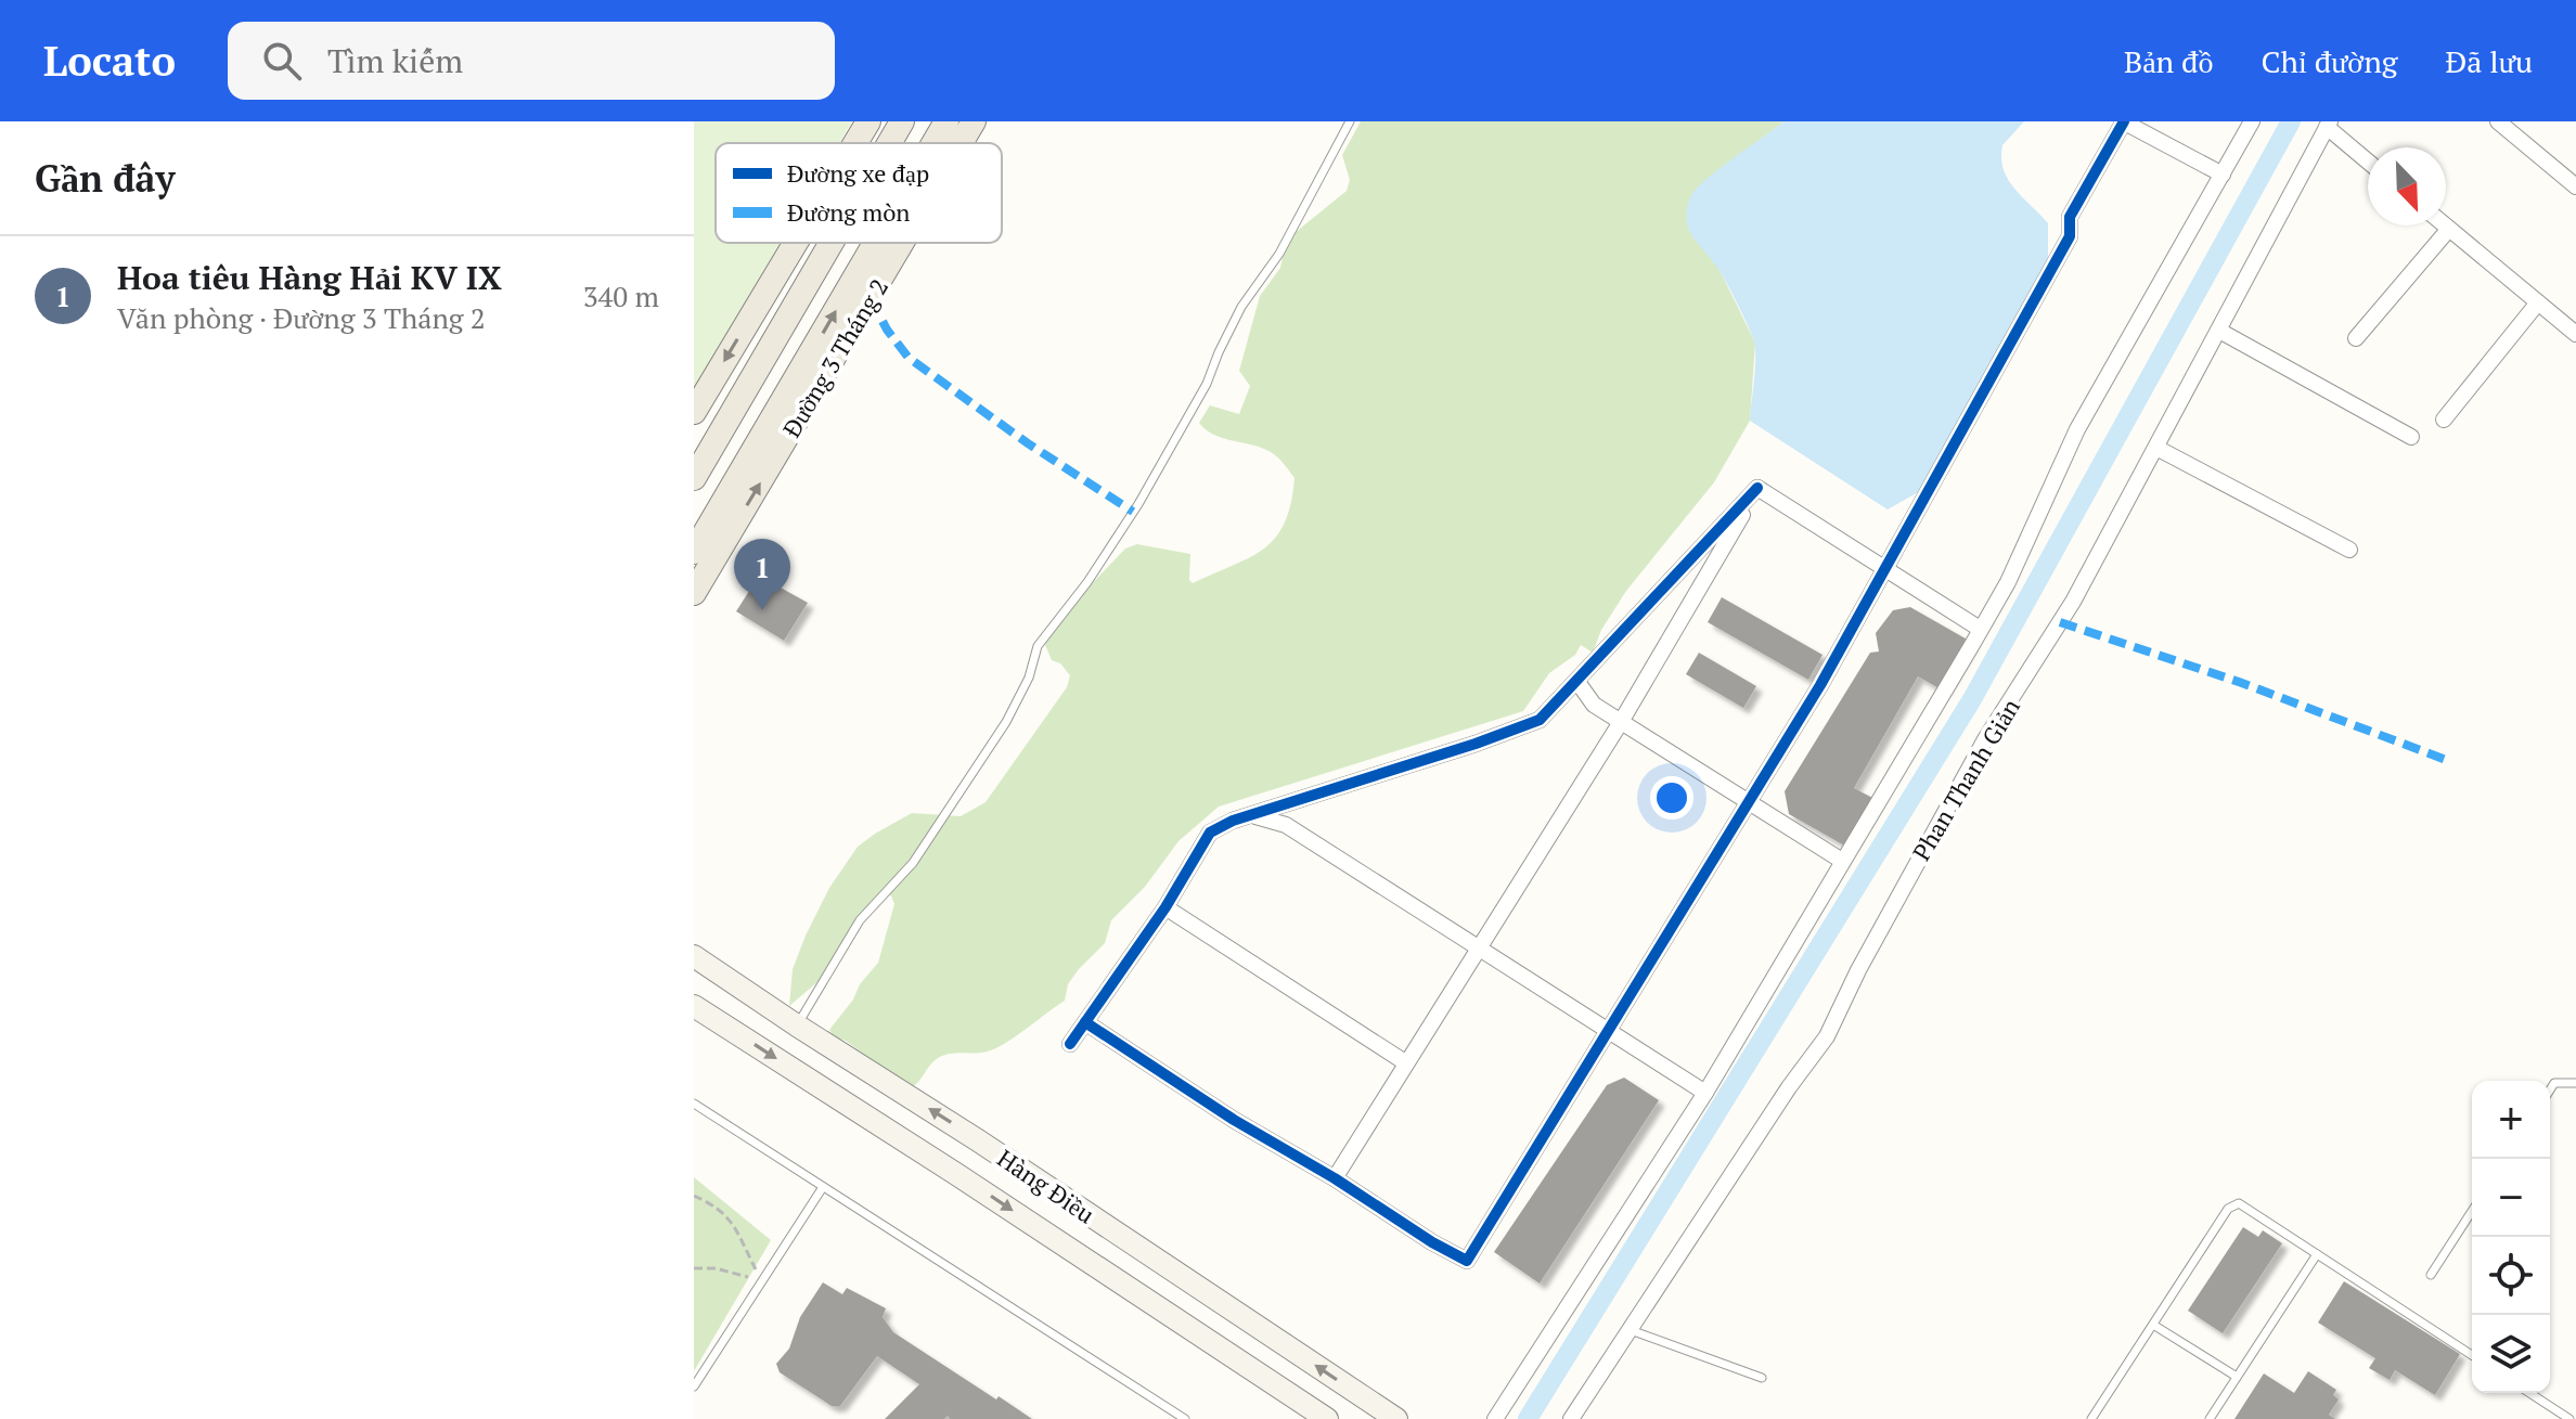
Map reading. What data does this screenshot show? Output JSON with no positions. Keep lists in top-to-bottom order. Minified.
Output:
{"streets":{"main road":["Đường 3 Tháng 2","Hàng Điều"],"street":["Phan Thanh Giản"]},"legend":["Đường xe đạp","Đường mòn"],"north":"bottom right","page":{"header":"Locato","search":"Tìm kiếm","nav":["Bản đồ","Chỉ đường","Đã lưu"],"heading":"Gần đây","list":[{"mark":"1","name":"Hoa tiêu Hàng Hải KV IX","note":"Văn phòng · Đường 3 Tháng 2","value":"340 m"}],"pins":"1","map_buttons":["+","−"]}}
